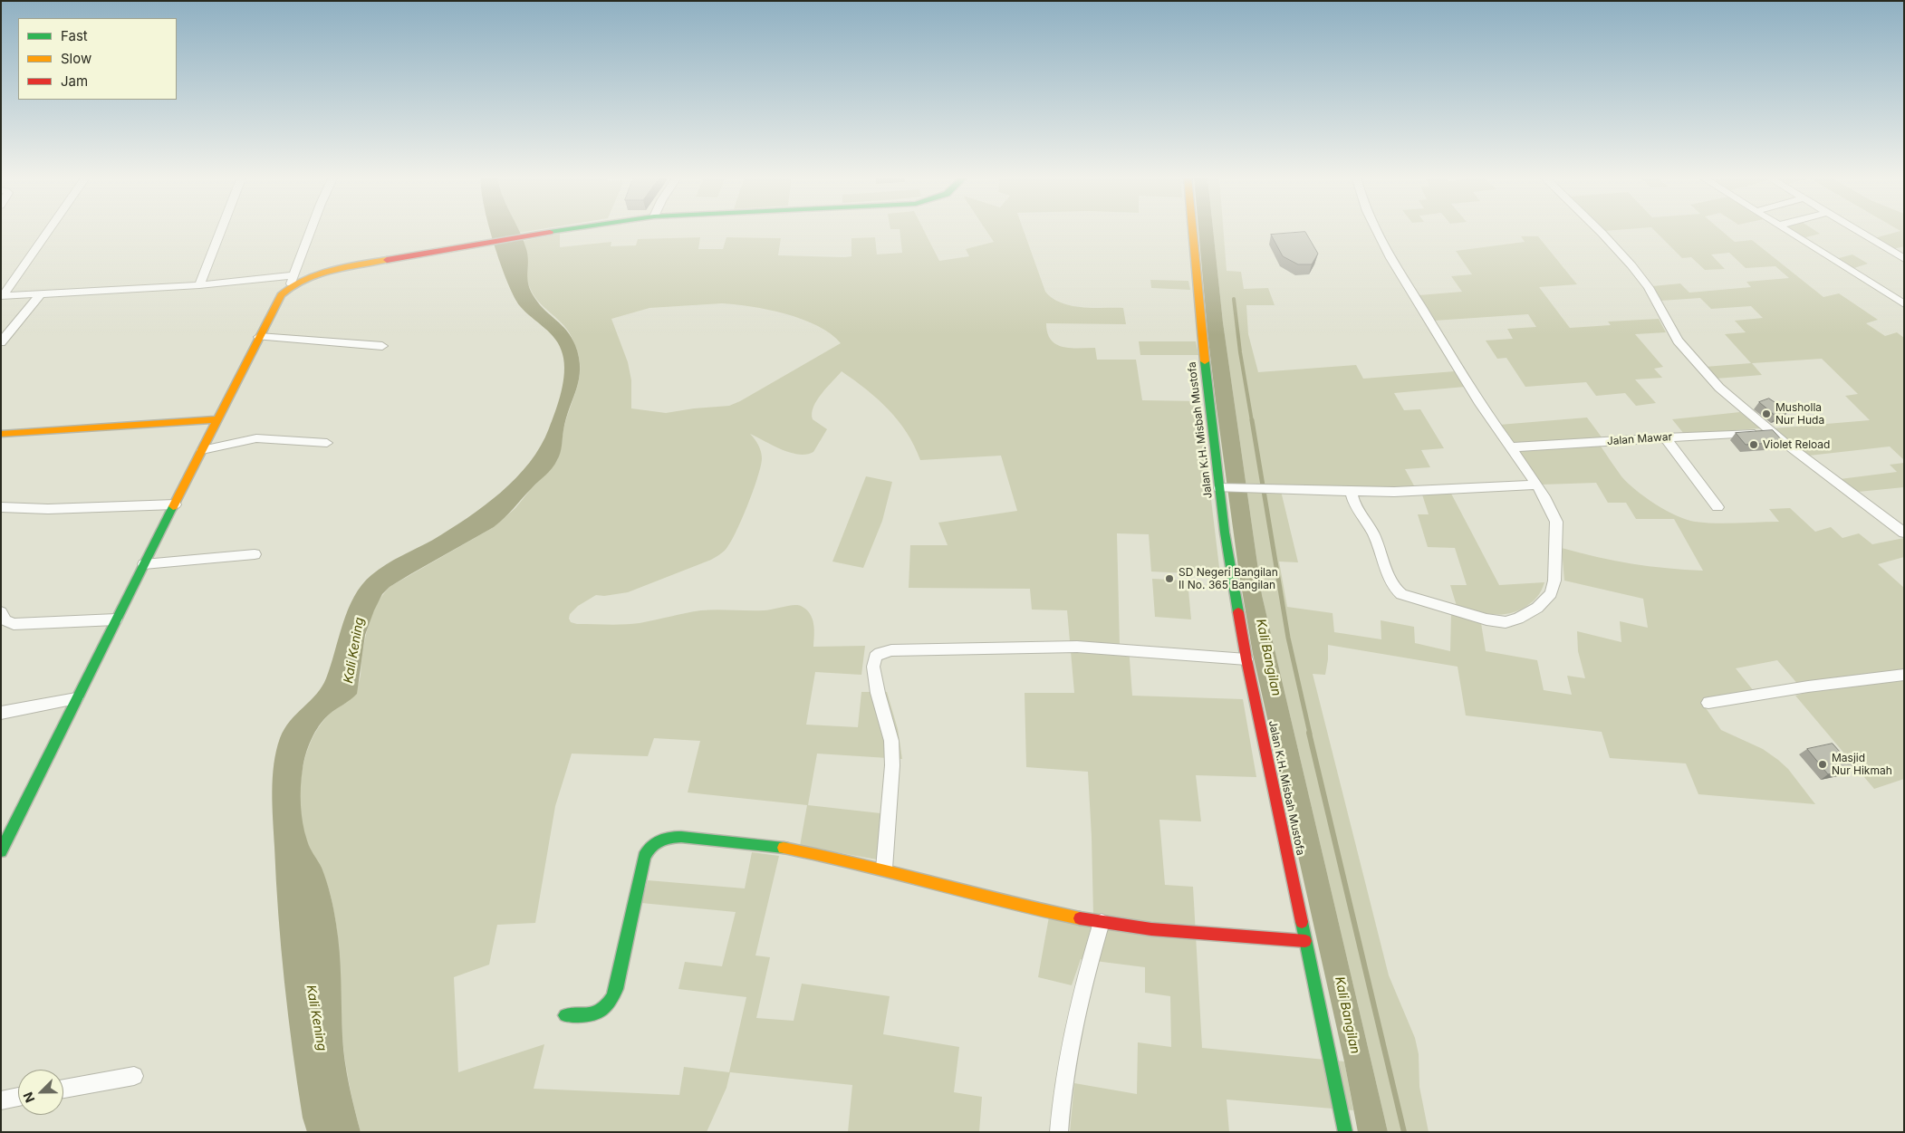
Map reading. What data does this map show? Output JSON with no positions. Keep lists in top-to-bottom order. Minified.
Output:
{"streets":{"street":["Jalan K.H. Misbah Mustofa","Jalan Mawar"]},"water":["Kali Kening","Kali Bangilan"],"places":["Musholla Nur Huda","Violet Reload","SD Negeri Bangilan II No. 365 Bangilan","Masjid Nur Hikmah"],"legend":["Fast","Slow","Jam"],"north":"bottom left"}
